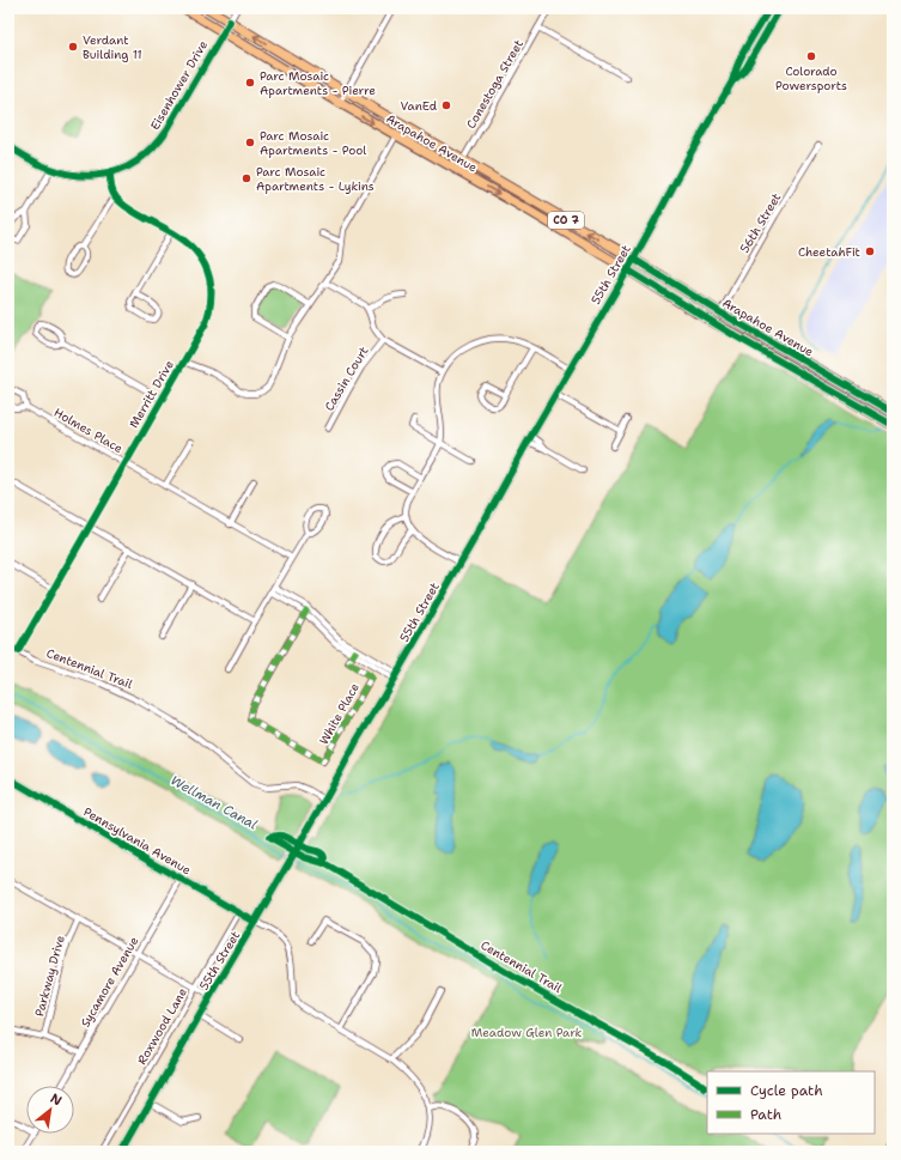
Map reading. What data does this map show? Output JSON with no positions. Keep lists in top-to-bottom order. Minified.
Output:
{"streets":{"main road":["Arapahoe Avenue","CO 7","55th Street"],"street":["Conestoga Street","Eisenhower Drive","56th Street","Cassin Court","Merritt Drive","Holmes Place","Centennial Trail","White Place","Pennsylvania Avenue","Parkway Drive","Sycamore Avenue","Roxwood Lane"]},"crossings":[["Conestoga Street","Arapahoe Avenue"],["Eisenhower Drive","Arapahoe Avenue"],["Arapahoe Avenue","56th Street"],["Arapahoe Avenue","55th Street"],["55th Street","Centennial Trail"],["55th Street","White Place"],["55th Street","Pennsylvania Avenue"],["Merritt Drive","Holmes Place"],["Merritt Drive","Centennial Trail"],["Pennsylvania Avenue","Sycamore Avenue"],["Pennsylvania Avenue","Roxwood Lane"]],"water":["Wellman Canal"],"parks":["Meadow Glen Park"],"places":["Verdant Building 11","Colorado Powersports","Parc Mosaic Apartments - Pierre","VanEd","Parc Mosaic Apartments - Pool","Parc Mosaic Apartments - Lykins","CheetahFit"],"legend":["Cycle path","Path"],"north":"top right"}
